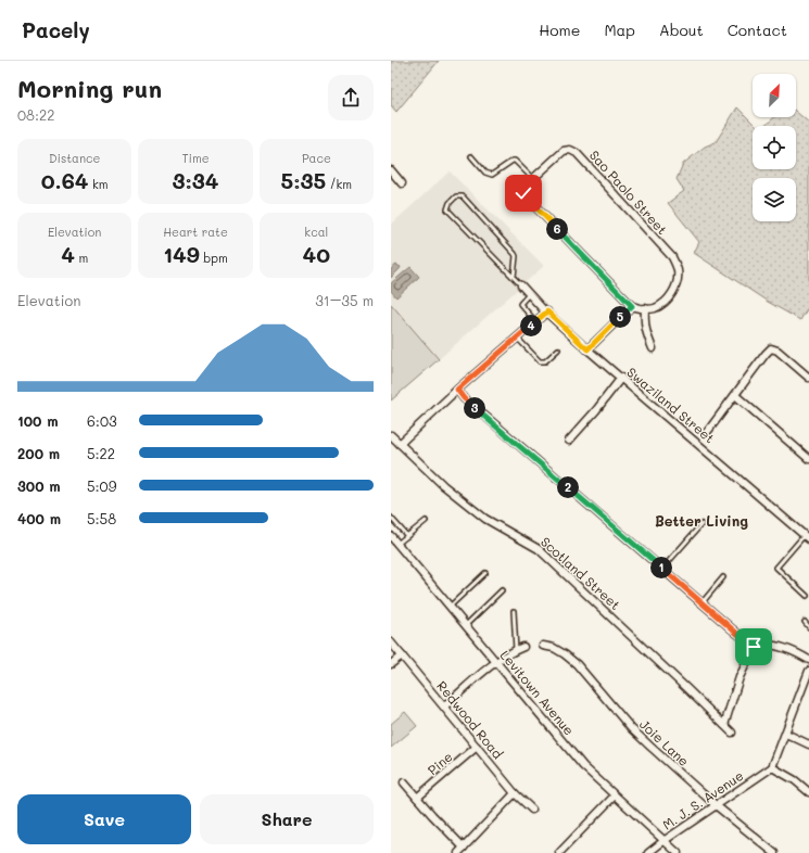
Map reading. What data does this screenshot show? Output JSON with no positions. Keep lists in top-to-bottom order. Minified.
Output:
{"streets":{"street":["Sao Paolo Street","Swaziland Street","Scotland Street","Levitown Avenue","Redwood Road","Joie Lane","Pine","M. J. S. Avenue"]},"crossings":[["Levitown Avenue","M. J. S. Avenue"],["Redwood Road","Pine"],["Joie Lane","M. J. S. Avenue"]],"districts":["Better Living"],"north":"top right","page":{"header":"Pacely","nav":["Home","Map","About","Contact"],"heading":["Morning run","08:22"],"stats":[["Distance","0.64 km"],["Time","3:34"],["Pace","5:35 /km"],["Elevation","4 m"],["Heart rate","149 bpm"],["kcal","40"]],"pins":["6","5","4","3","2","1"],"chart":["Elevation","31–35 m"],"list":[{"name":"100 m","note":"6:03"},{"name":"200 m","note":"5:22"},{"name":"300 m","note":"5:09"},{"name":"400 m","note":"5:58"}],"buttons":["Save","Share"]}}
